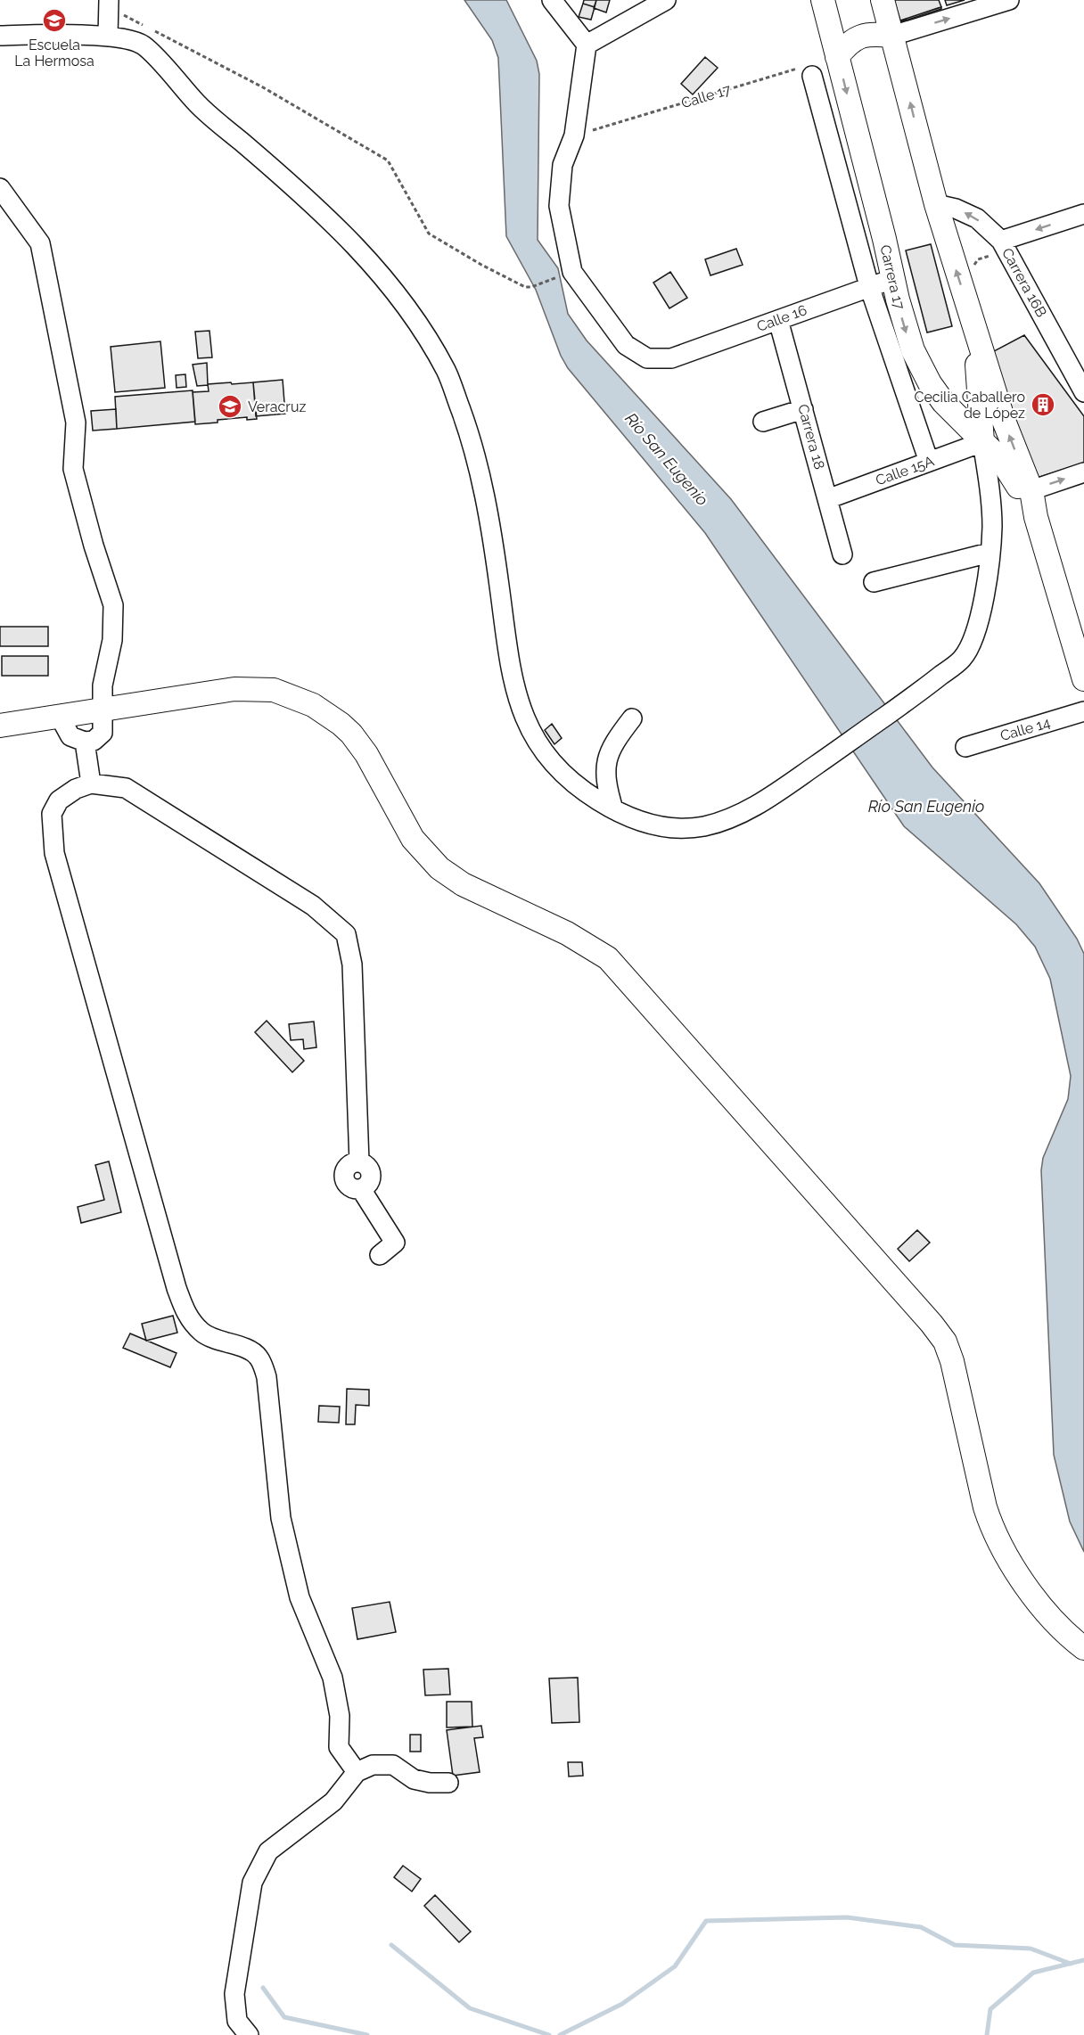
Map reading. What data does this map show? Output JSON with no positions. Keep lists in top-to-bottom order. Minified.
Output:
{"streets":{"main road":["Carrera 17"],"street":["Carrera 16B","Calle 16","Carrera 18","Calle 15A","Calle 14"],"path":["Calle 17"]},"crossings":[["Calle 17","Calle 16"],["Carrera 17","Carrera 16B"],["Carrera 17","Calle 16"],["Carrera 17","Calle 15A"],["Calle 16","Carrera 18"],["Carrera 18","Calle 15A"]],"water":["Río San Eugenio"],"places":{"school or university":["Escuela La Hermosa","Veracruz"],"building":["Cecilia Caballero de López"]}}
